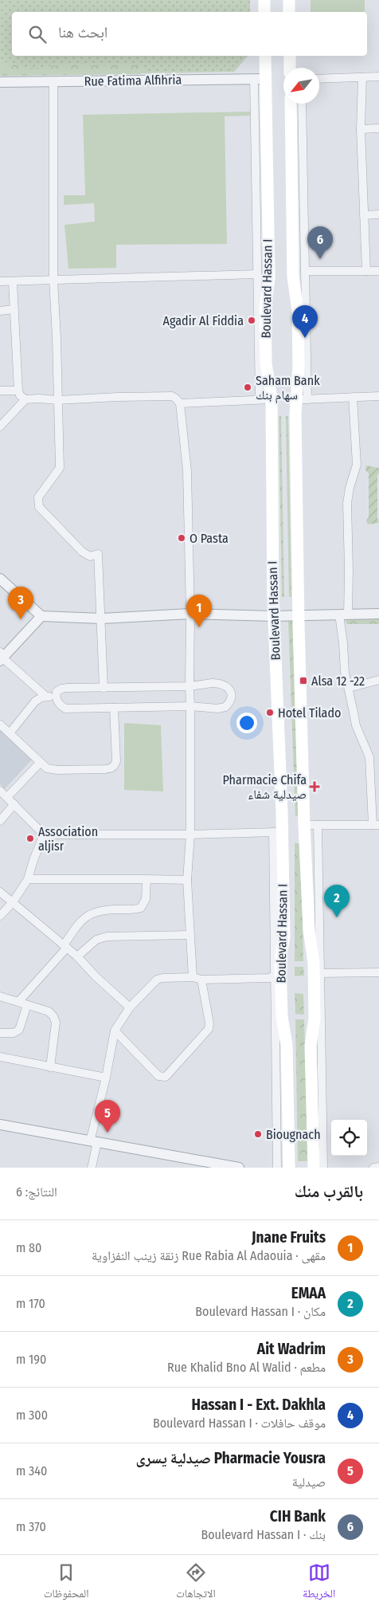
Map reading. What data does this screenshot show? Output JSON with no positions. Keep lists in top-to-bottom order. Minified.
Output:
{"streets":{"main road":["Boulevard Hassan I"],"street":["Rue Fatima Alfihria"]},"crossings":[["Rue Fatima Alfihria","Boulevard Hassan I"]],"places":{"other":["Agadir Al Fiddia","Saham Bank سهام بنك","O Pasta","Hotel Tilado","Association aljisr","Biougnach"],"transit":["Alsa 12 -22"],"health":["Pharmacie Chifa صيدلية شفاء"]},"north":"bottom left","page":{"search":"ابحث هنا","pins":["6","4","3","1","2","5"],"heading":["بالقرب منك","النتائج: 6"],"list":[{"mark":"1","name":"Jnane Fruits","note":"مقهى · Rue Rabia Al Adaouia زنقة زينب النفزاوية","value":"80 m"},{"mark":"2","name":"EMAA","note":"مكان · Boulevard Hassan I","value":"170 m"},{"mark":"3","name":"Ait Wadrim","note":"مطعم · Rue Khalid Bno Al Walid","value":"190 m"},{"mark":"4","name":"Hassan I - Ext. Dakhla","note":"موقف حافلات · Boulevard Hassan I","value":"300 m"},{"mark":"5","name":"Pharmacie Yousra صيدلية يسرى","note":"صيدلية","value":"340 m"},{"mark":"6","name":"CIH Bank","note":"بنك · Boulevard Hassan I","value":"370 m"}],"nav":["الخريطة","الاتجاهات","المحفوظات"]}}
